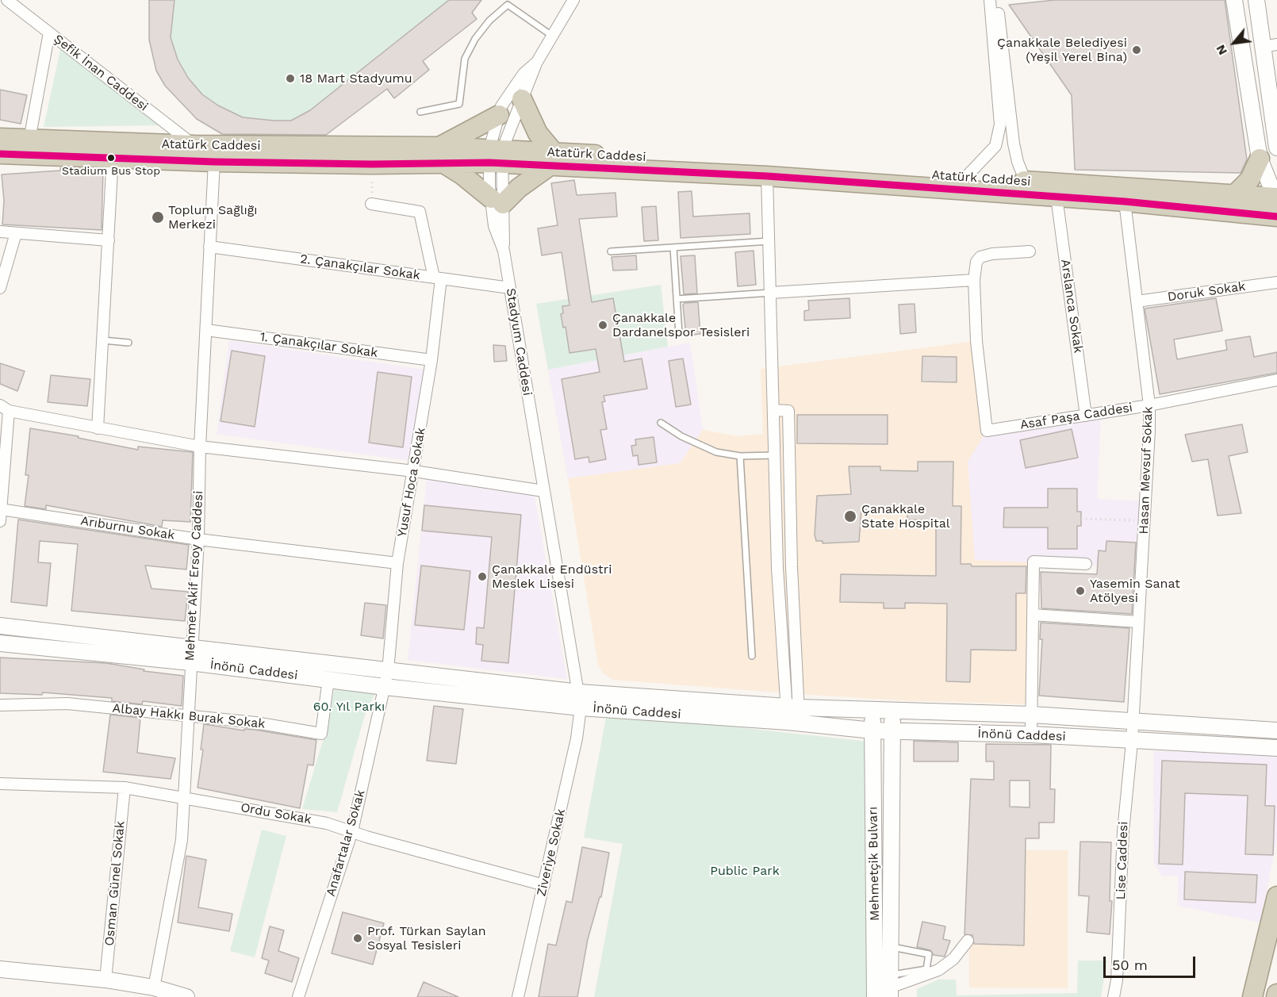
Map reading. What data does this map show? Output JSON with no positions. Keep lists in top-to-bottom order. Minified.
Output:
{"streets":{"highway":["Atatürk Caddesi"],"main road":["İnönü Caddesi","Mehmetçik Bulvarı"],"street":["Şefik İnan Caddesi","2. Çanakçılar Sokak","Doruk Sokak","Arslanca Sokak","Stadyum Caddesi","1. Çanakçılar Sokak","Asaf Paşa Caddesi","Hasan Mevsuf Sokak","Yusuf Hoca Sokak","Arıburnu Sokak","Mehmet Akif Ersoy Caddesi","Albay Hakkı Burak Sokak","Ordu Sokak","Anafartalar Sokak","Ziveriye Sokak","Lise Caddesi","Osman Günel Sokak"]},"crossings":[["Şefik İnan Caddesi","Atatürk Caddesi"],["Atatürk Caddesi","Arslanca Sokak"],["Atatürk Caddesi","Stadyum Caddesi"],["Atatürk Caddesi","Hasan Mevsuf Sokak"],["Atatürk Caddesi","Mehmet Akif Ersoy Caddesi"],["2. Çanakçılar Sokak","Stadyum Caddesi"],["2. Çanakçılar Sokak","Yusuf Hoca Sokak"],["2. Çanakçılar Sokak","Mehmet Akif Ersoy Caddesi"],["Doruk Sokak","Hasan Mevsuf Sokak"],["Arslanca Sokak","Asaf Paşa Caddesi"],["Stadyum Caddesi","İnönü Caddesi"],["Stadyum Caddesi","Ziveriye Sokak"],["1. Çanakçılar Sokak","Yusuf Hoca Sokak"],["1. Çanakçılar Sokak","Mehmet Akif Ersoy Caddesi"],["Asaf Paşa Caddesi","Hasan Mevsuf Sokak"],["Hasan Mevsuf Sokak","İnönü Caddesi"],["Hasan Mevsuf Sokak","Lise Caddesi"],["Yusuf Hoca Sokak","Arıburnu Sokak"],["Yusuf Hoca Sokak","İnönü Caddesi"],["Yusuf Hoca Sokak","Anafartalar Sokak"],["Arıburnu Sokak","Mehmet Akif Ersoy Caddesi"],["Mehmet Akif Ersoy Caddesi","İnönü Caddesi"],["Mehmet Akif Ersoy Caddesi","Albay Hakkı Burak Sokak"],["Mehmet Akif Ersoy Caddesi","Ordu Sokak"],["İnönü Caddesi","Albay Hakkı Burak Sokak"],["İnönü Caddesi","Anafartalar Sokak"],["İnönü Caddesi","Ziveriye Sokak"],["İnönü Caddesi","Lise Caddesi"],["İnönü Caddesi","Mehmetçik Bulvarı"],["Ordu Sokak","Anafartalar Sokak"],["Ordu Sokak","Ziveriye Sokak"],["Ordu Sokak","Osman Günel Sokak"]],"parks":["60. Yıl Parkı","Public Park"],"places":["Çanakkale Belediyesi (Yeşil Yerel Bina)","18 Mart Stadyumu","Stadium Bus Stop","Toplum Sağlığı Merkezi","Çanakkale Dardanelspor Tesisleri","Çanakkale State Hospital","Çanakkale Endüstri Meslek Lisesi","Yasemin Sanat Atölyesi","Prof. Türkan Saylan Sosyal Tesisleri"],"scale_bar":"50 m","north":"bottom left"}
